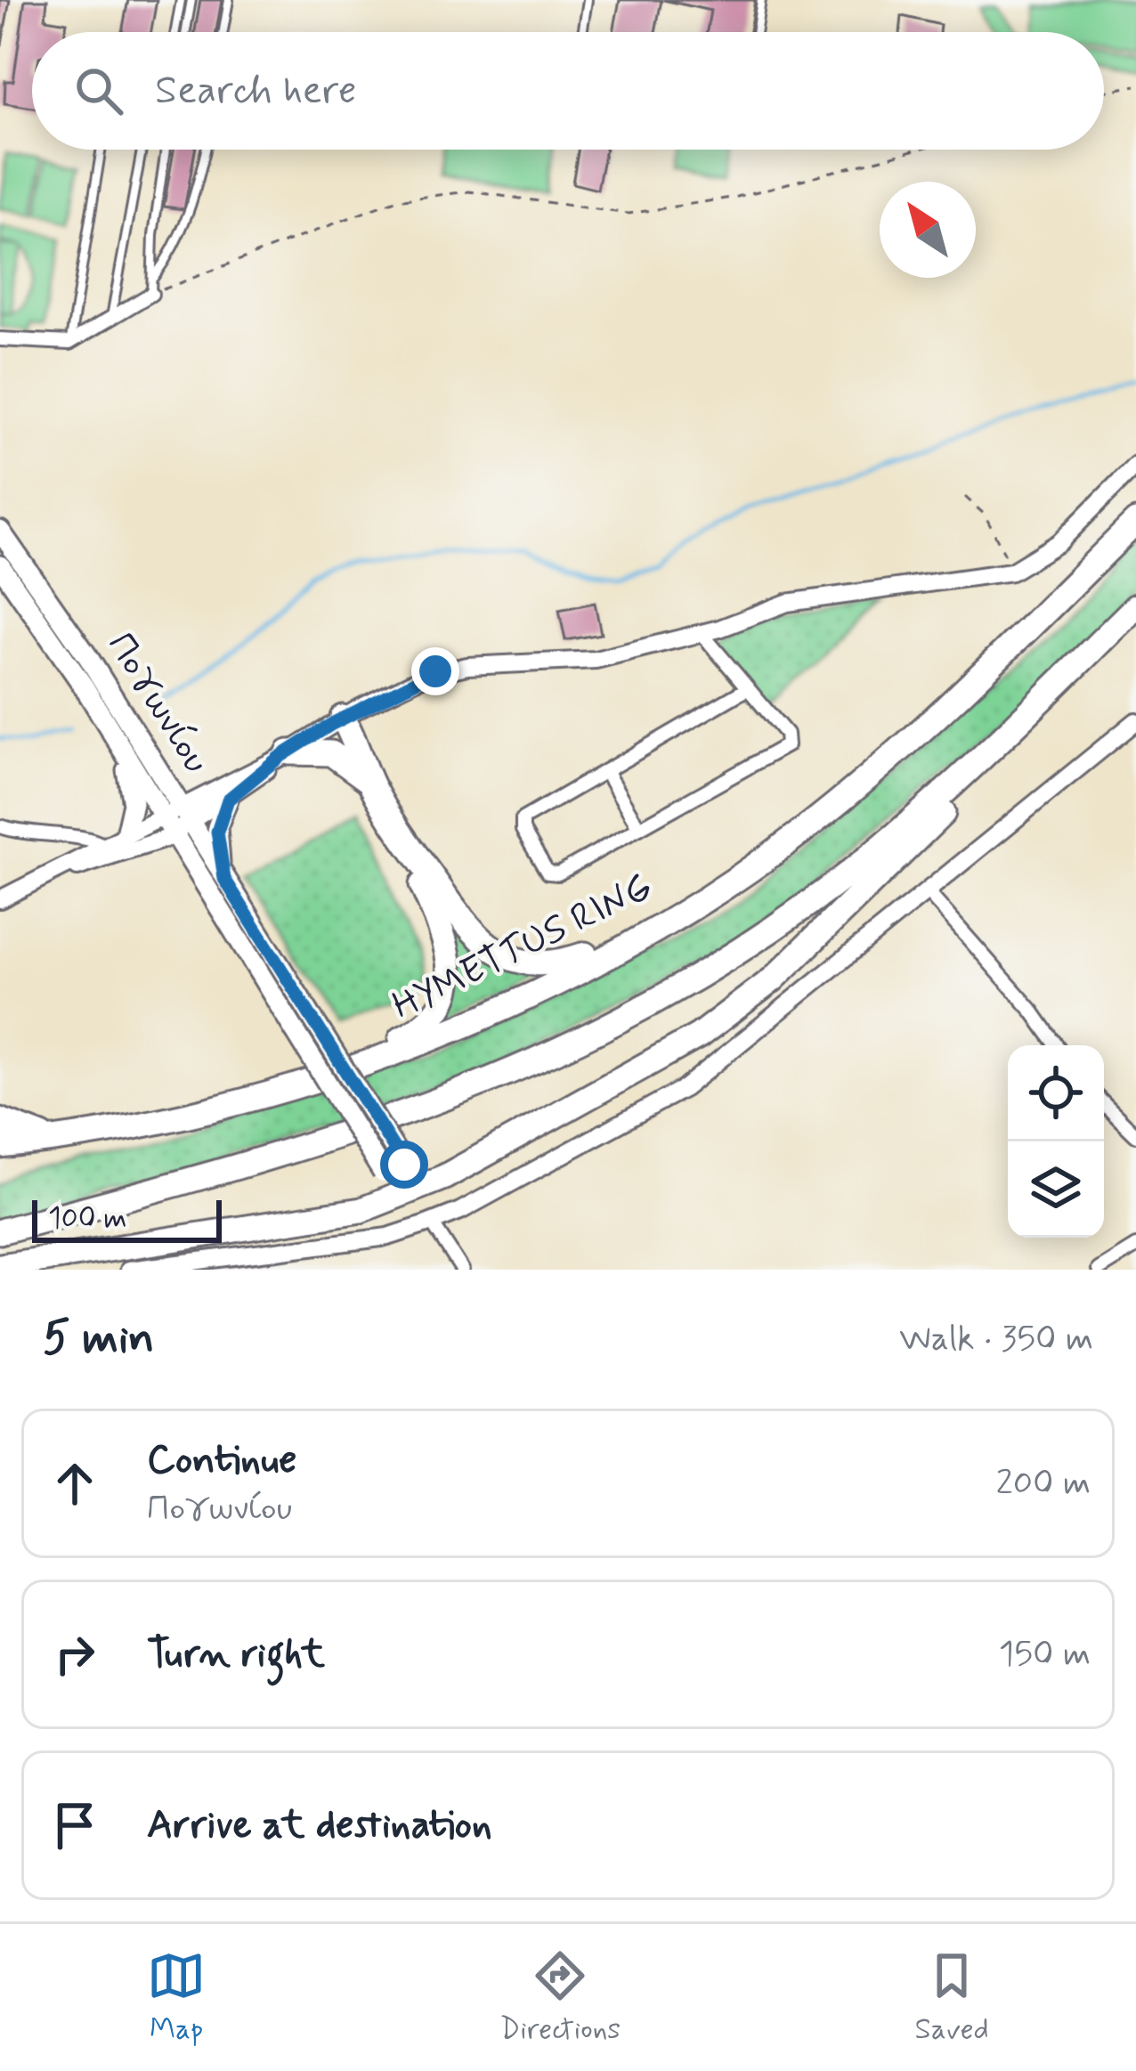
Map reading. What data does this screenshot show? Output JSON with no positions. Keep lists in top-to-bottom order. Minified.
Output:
{"streets":{"highway":["HYMETTUS RING"],"main road":["Πογωνίου"]},"scale_bar":"100 m","north":"top left","page":{"search":"Search here","scale":"100 m","heading":["5 min","Walk · 350 m"],"list":[["Continue","Πογωνίου","200 m"],["Turn right","150 m"],"Arrive at destination"],"nav":["Map","Directions","Saved"]}}
